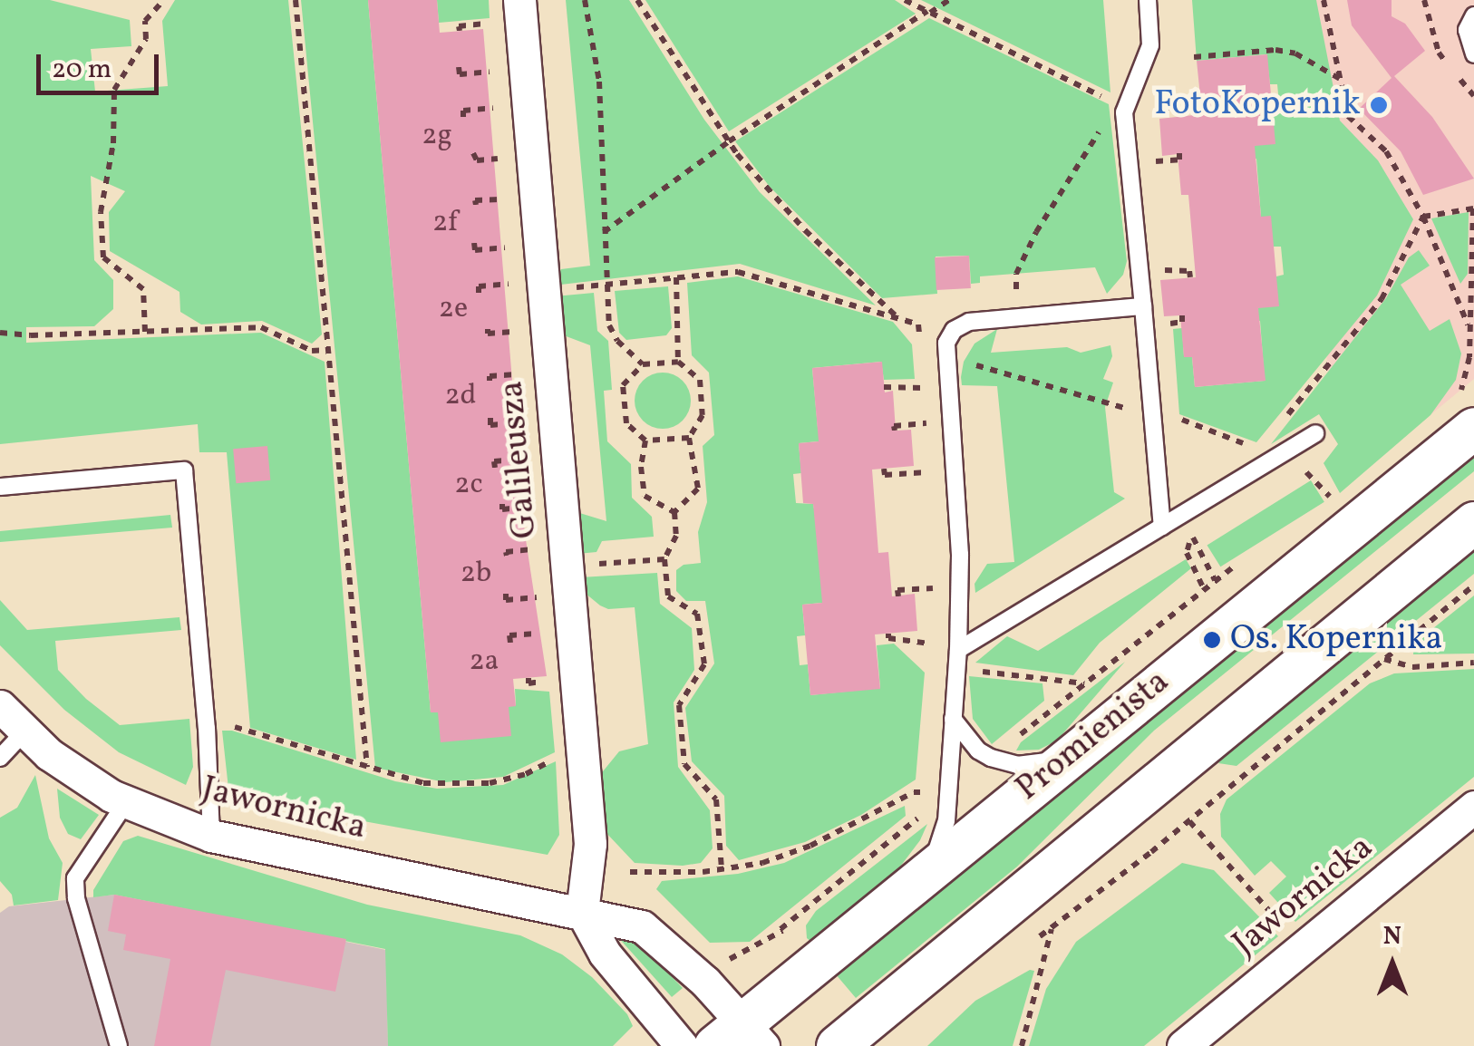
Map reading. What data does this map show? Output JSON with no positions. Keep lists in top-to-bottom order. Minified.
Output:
{"streets":{"street":["Galileusza","Promienista","Jawornicka"]},"crossings":[["Galileusza","Jawornicka"],["Promienista","Jawornicka"]],"places":["FotoKopernik","Os. Kopernika"],"house_numbers":["2g","2f","2e","2d","2c","2b","2a"],"scale_bar":"20 m","north":"top"}
